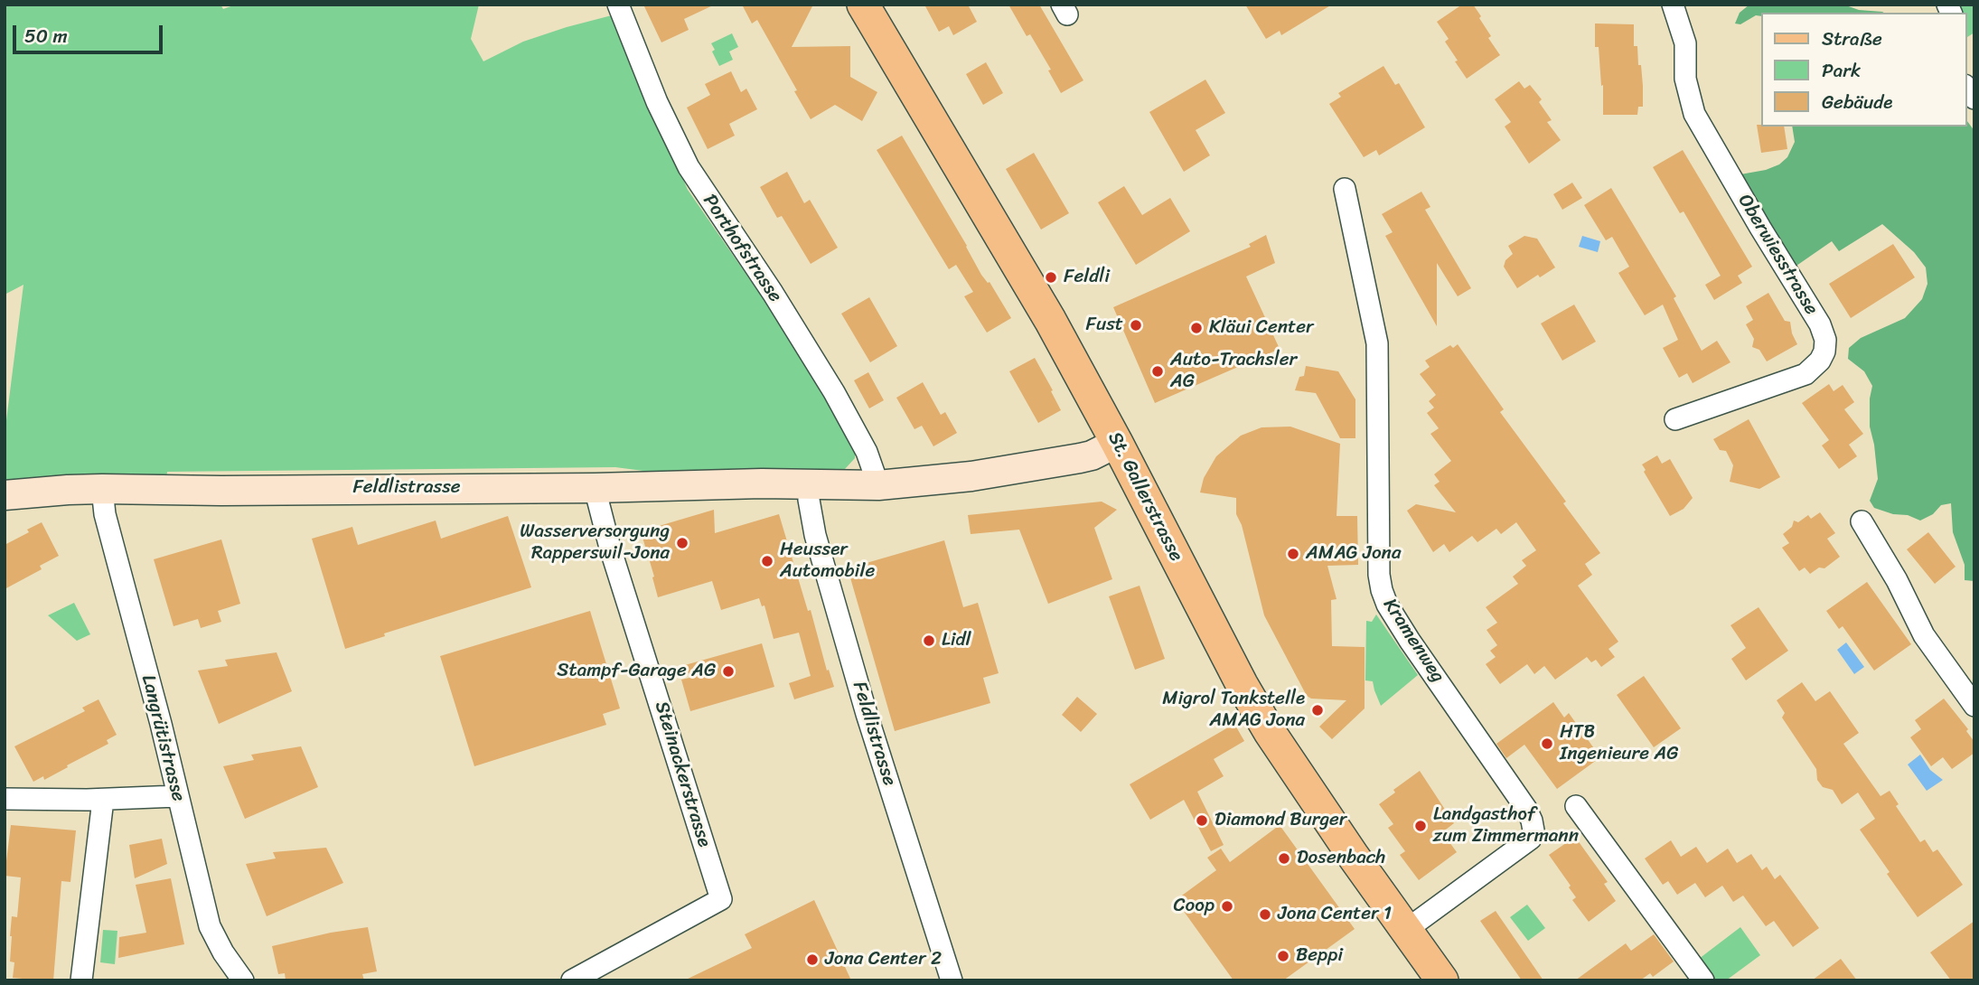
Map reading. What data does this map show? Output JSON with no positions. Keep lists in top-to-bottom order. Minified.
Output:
{"streets":{"main road":["St. Gallerstrasse"],"street":["Porthofstrasse","Oberwiesstrasse","Feldlistrasse","Kramenweg","Langrütistrasse","Steinackerstrasse"]},"crossings":[["Porthofstrasse","Feldlistrasse"],["Feldlistrasse","St. Gallerstrasse"],["Feldlistrasse","Langrütistrasse"],["Feldlistrasse","Steinackerstrasse"],["St. Gallerstrasse","Kramenweg"]],"places":["Feldli","Fust","Kläui Center","Auto-Trachsler AG","Wasserversorgung Rapperswil-Jona","AMAG Jona","Heusser Automobile","Lidl","Stampf-Garage AG","Migrol Tankstelle AMAG Jona","HTB Ingenieure AG","Diamond Burger","Landgasthof zum Zimmermann","Dosenbach","Coop","Jona Center 1","Beppi","Jona Center 2"],"legend":["Straße","Park","Gebäude"],"scale_bar":"50 m"}
